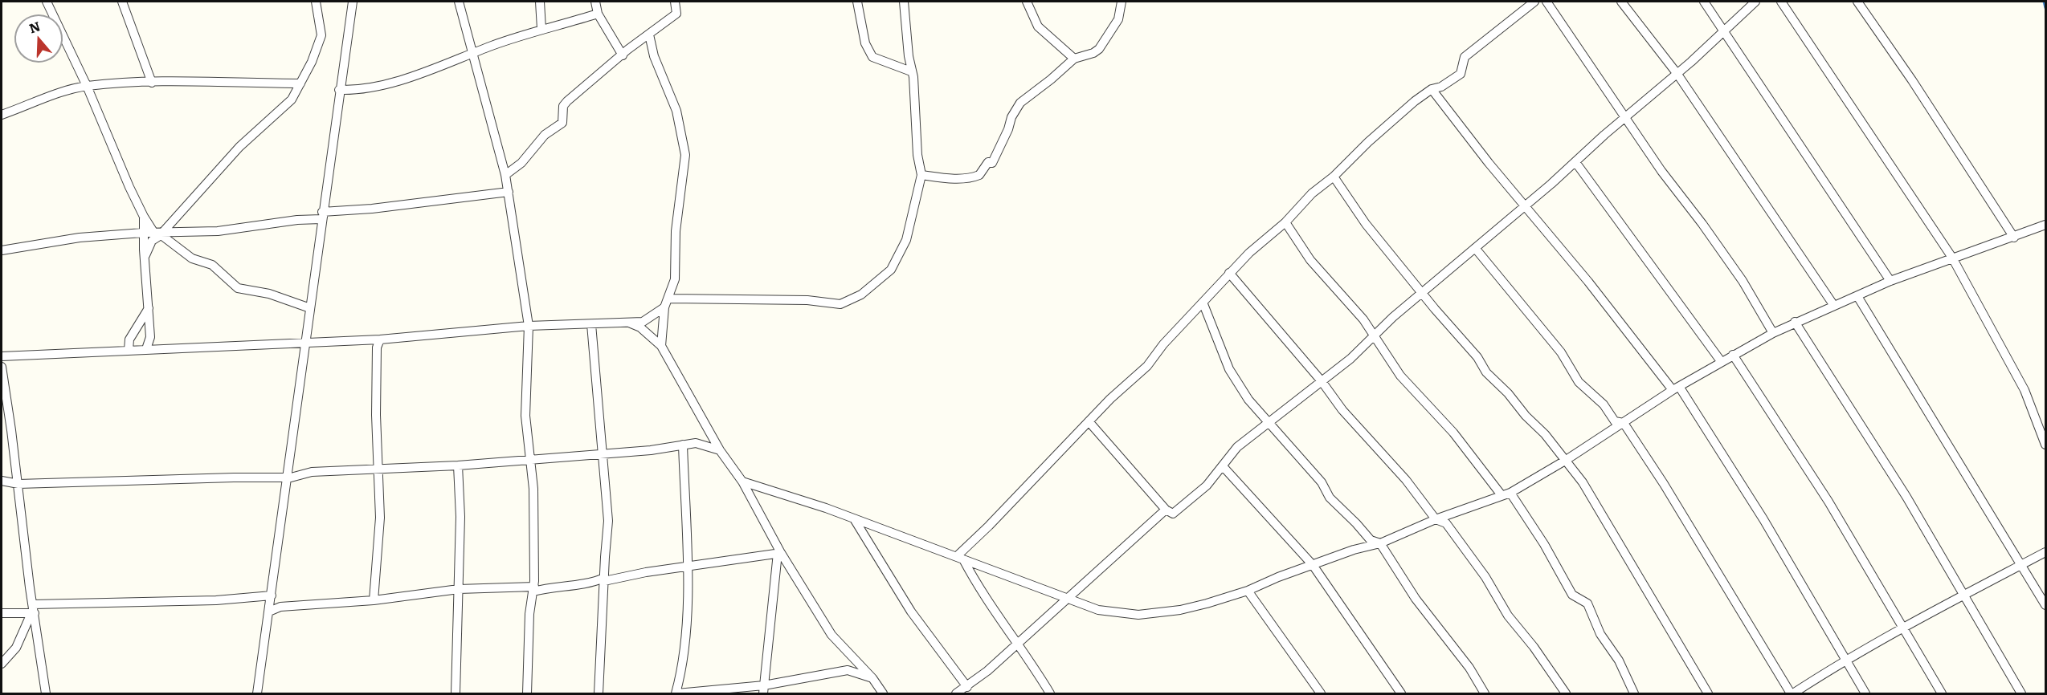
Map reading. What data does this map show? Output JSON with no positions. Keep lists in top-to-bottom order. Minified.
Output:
{"north":"top"}
